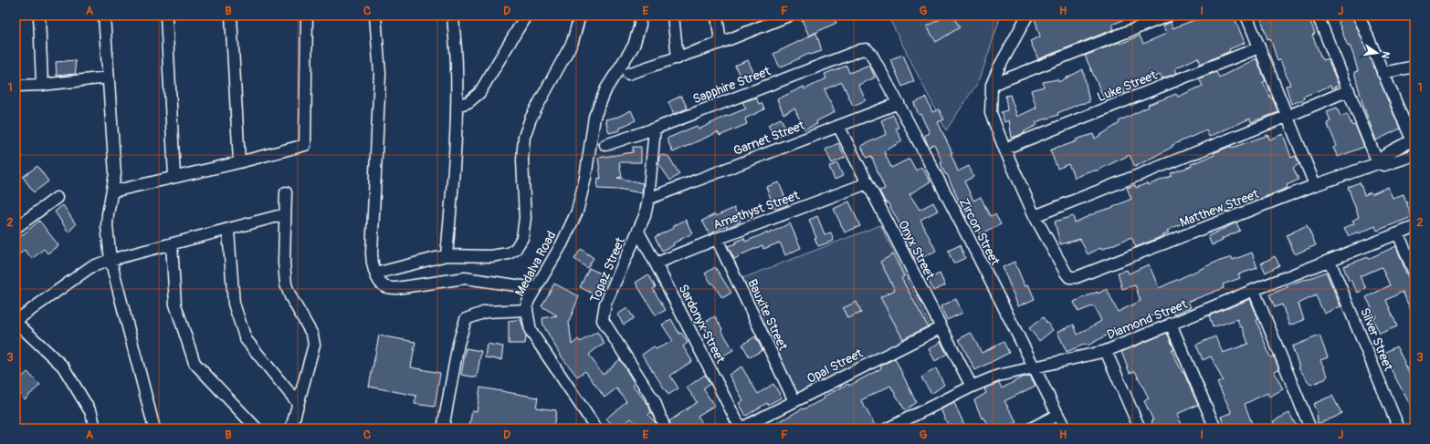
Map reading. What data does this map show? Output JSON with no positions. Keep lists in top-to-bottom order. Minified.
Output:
{"streets":{"street":["Sapphire Street","Luke Street","Garnet Street","Matthew Street","Amethyst Street","Zircon Street","Onyx Street","Medalva Road","Topaz Street","Bauxite Street","Diamond Street","Sardonyx Street","Silver Street","Opal Street"]},"crossings":[["Sapphire Street","Zircon Street"],["Sapphire Street","Topaz Street"],["Garnet Street","Zircon Street"],["Garnet Street","Onyx Street"],["Garnet Street","Topaz Street"],["Amethyst Street","Onyx Street"],["Amethyst Street","Bauxite Street"],["Amethyst Street","Sardonyx Street"],["Zircon Street","Diamond Street"],["Onyx Street","Diamond Street"],["Onyx Street","Opal Street"],["Topaz Street","Sardonyx Street"],["Bauxite Street","Opal Street"],["Diamond Street","Silver Street"],["Sardonyx Street","Opal Street"]],"north":"right","grid":{"columns":["A","B","C","D","E","F","G","H","I","J"],"rows":["1","2","3"]}}
